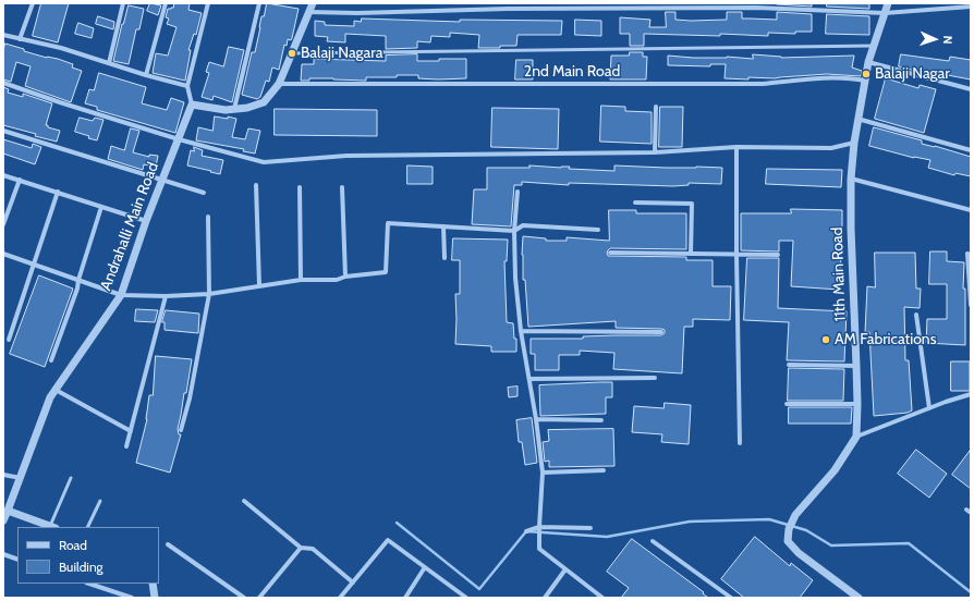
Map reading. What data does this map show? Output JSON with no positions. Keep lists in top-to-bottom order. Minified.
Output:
{"streets":{"street":["2nd Main Road","Andrahalli Main Road","11th Main Road"]},"crossings":[["2nd Main Road","11th Main Road"]],"places":["Balaji Nagara","Balaji Nagar","AM Fabrications"],"legend":["Road","Building"],"north":"right"}
